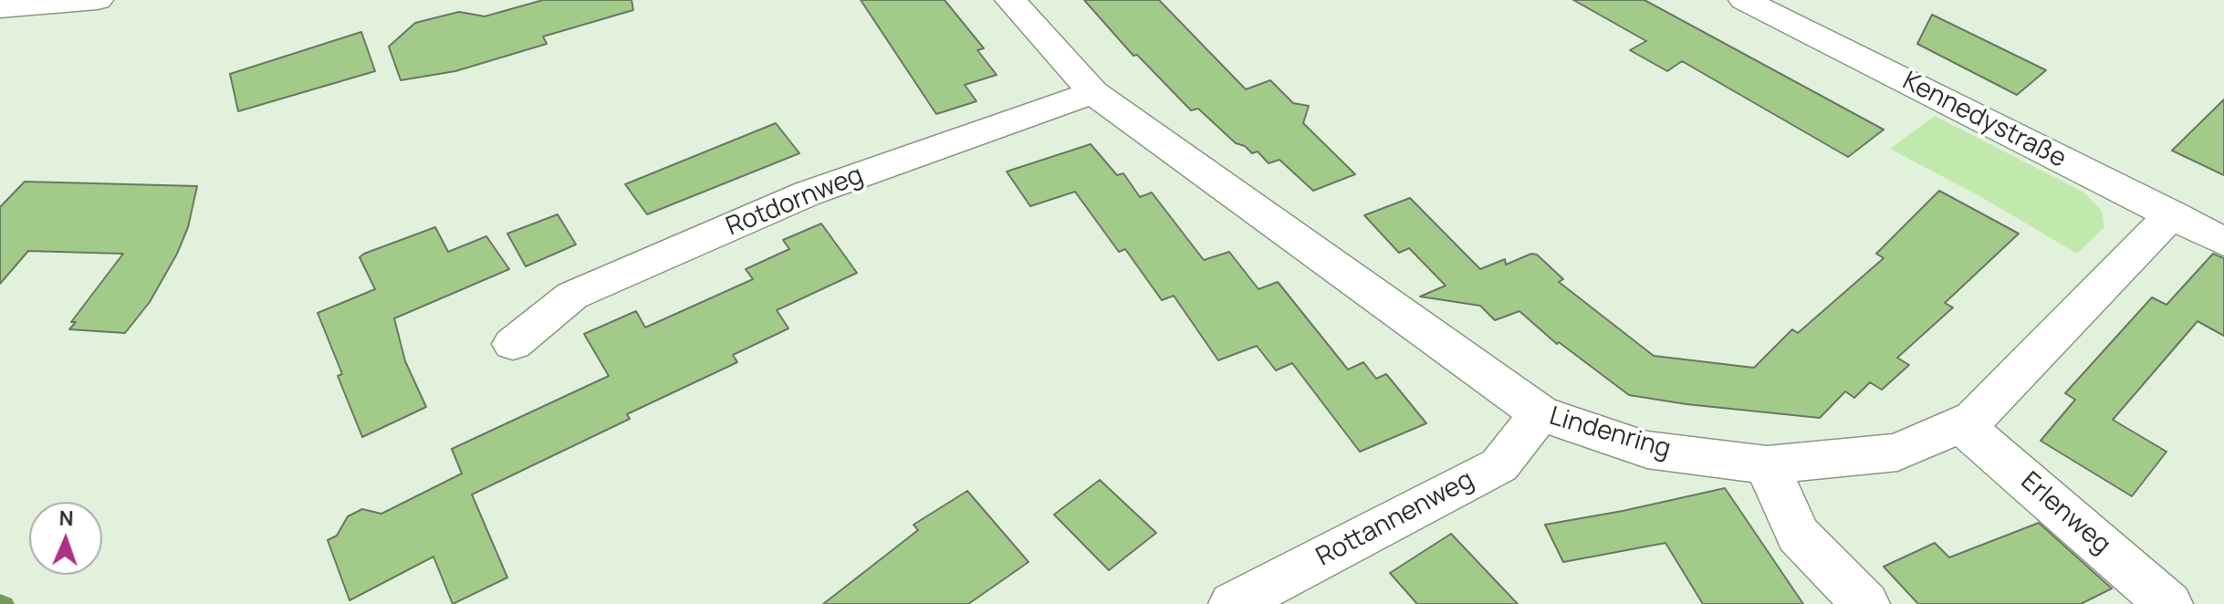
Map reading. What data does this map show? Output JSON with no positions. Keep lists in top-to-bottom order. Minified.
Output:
{"streets":{"street":["Kennedystraße","Rotdornweg","Lindenring","Erlenweg","Rottannenweg"]},"crossings":[["Kennedystraße","Lindenring"],["Rotdornweg","Lindenring"],["Lindenring","Erlenweg"],["Lindenring","Rottannenweg"]],"north":"top"}
